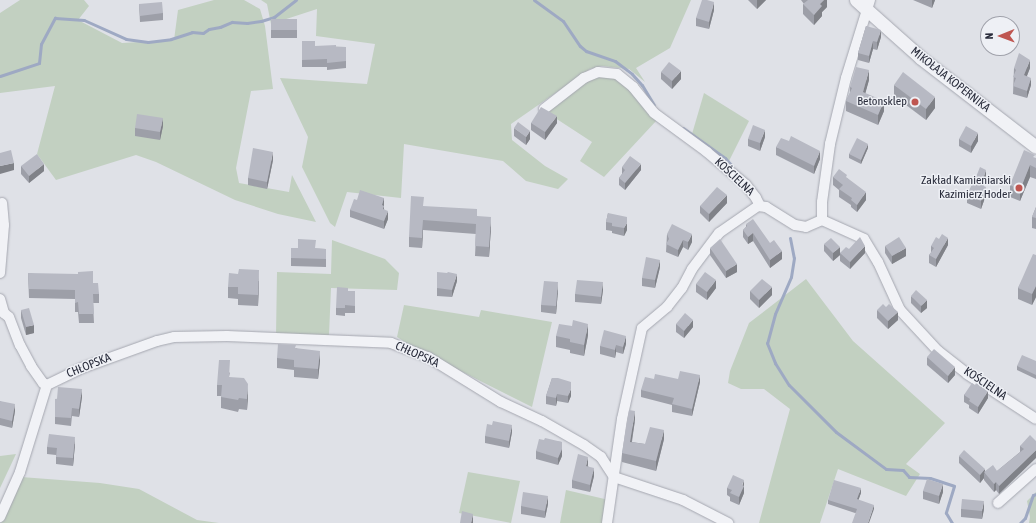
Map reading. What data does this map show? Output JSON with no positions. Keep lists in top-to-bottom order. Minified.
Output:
{"streets":{"street":["MIKOŁAJA KOPERNIKA","KOŚCIELNA","CHŁOPSKA"]},"places":["Betonsklep","Zakład Kamieniarski Kazimierz Hoder"],"north":"left"}
